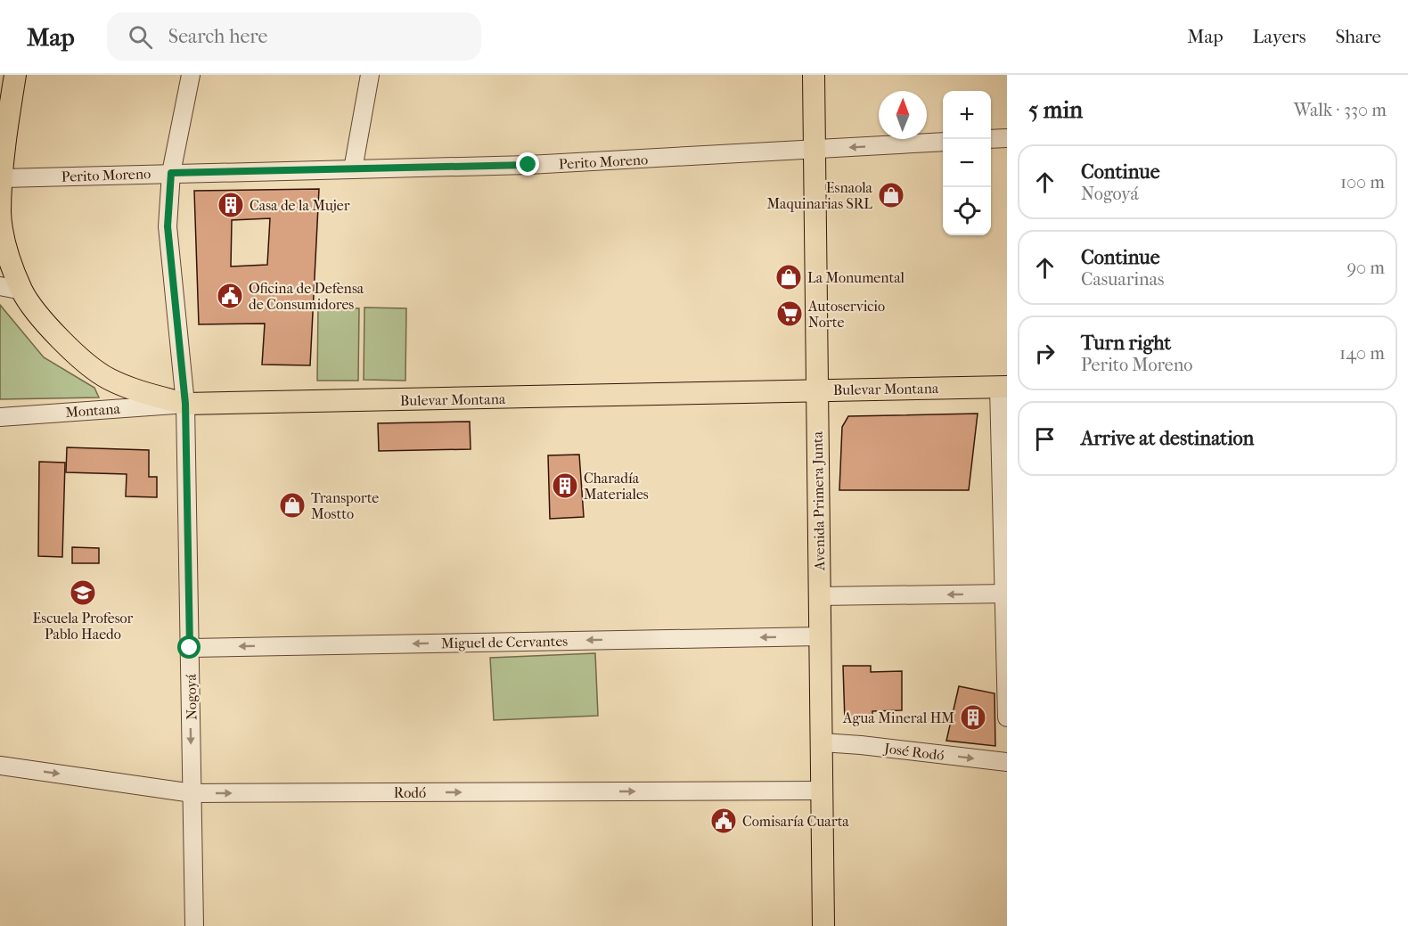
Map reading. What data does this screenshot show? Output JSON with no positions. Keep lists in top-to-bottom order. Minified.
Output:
{"streets":{"main road":["Bulevar Montana","Avenida Primera Junta"],"street":["Perito Moreno","Montana","Miguel de Cervantes","Nogoyá","José Rodó","Rodó"]},"crossings":[["Perito Moreno","Bulevar Montana"],["Perito Moreno","Avenida Primera Junta"],["Perito Moreno","Nogoyá"],["Bulevar Montana","Montana"],["Bulevar Montana","Avenida Primera Junta"],["Bulevar Montana","Nogoyá"],["Montana","Nogoyá"],["Avenida Primera Junta","Miguel de Cervantes"],["Avenida Primera Junta","José Rodó"],["Avenida Primera Junta","Rodó"],["Miguel de Cervantes","Nogoyá"],["Nogoyá","Rodó"]],"one_way":["Miguel de Cervantes","Rodó"],"places":{"shop":["Esnaola Maquinarias SRL","La Monumental","Transporte Mostto"],"building":["Casa de la Mujer","Charadía Materiales","Agua Mineral HM"],"public building":["Oficina de Defensa de Consumidores","Comisaría Cuarta"],"supermarket":["Autoservicio Norte"],"school or university":["Escuela Profesor Pablo Haedo"]},"north":"top","page":{"header":"Map","search":"Search here","nav":["Map","Layers","Share"],"heading":["5 min","Walk · 330 m"],"map_buttons":["+","−"],"list":[["Continue","Nogoyá","100 m"],["Continue","Casuarinas","90 m"],["Turn right","Perito Moreno","140 m"],"Arrive at destination"]}}
